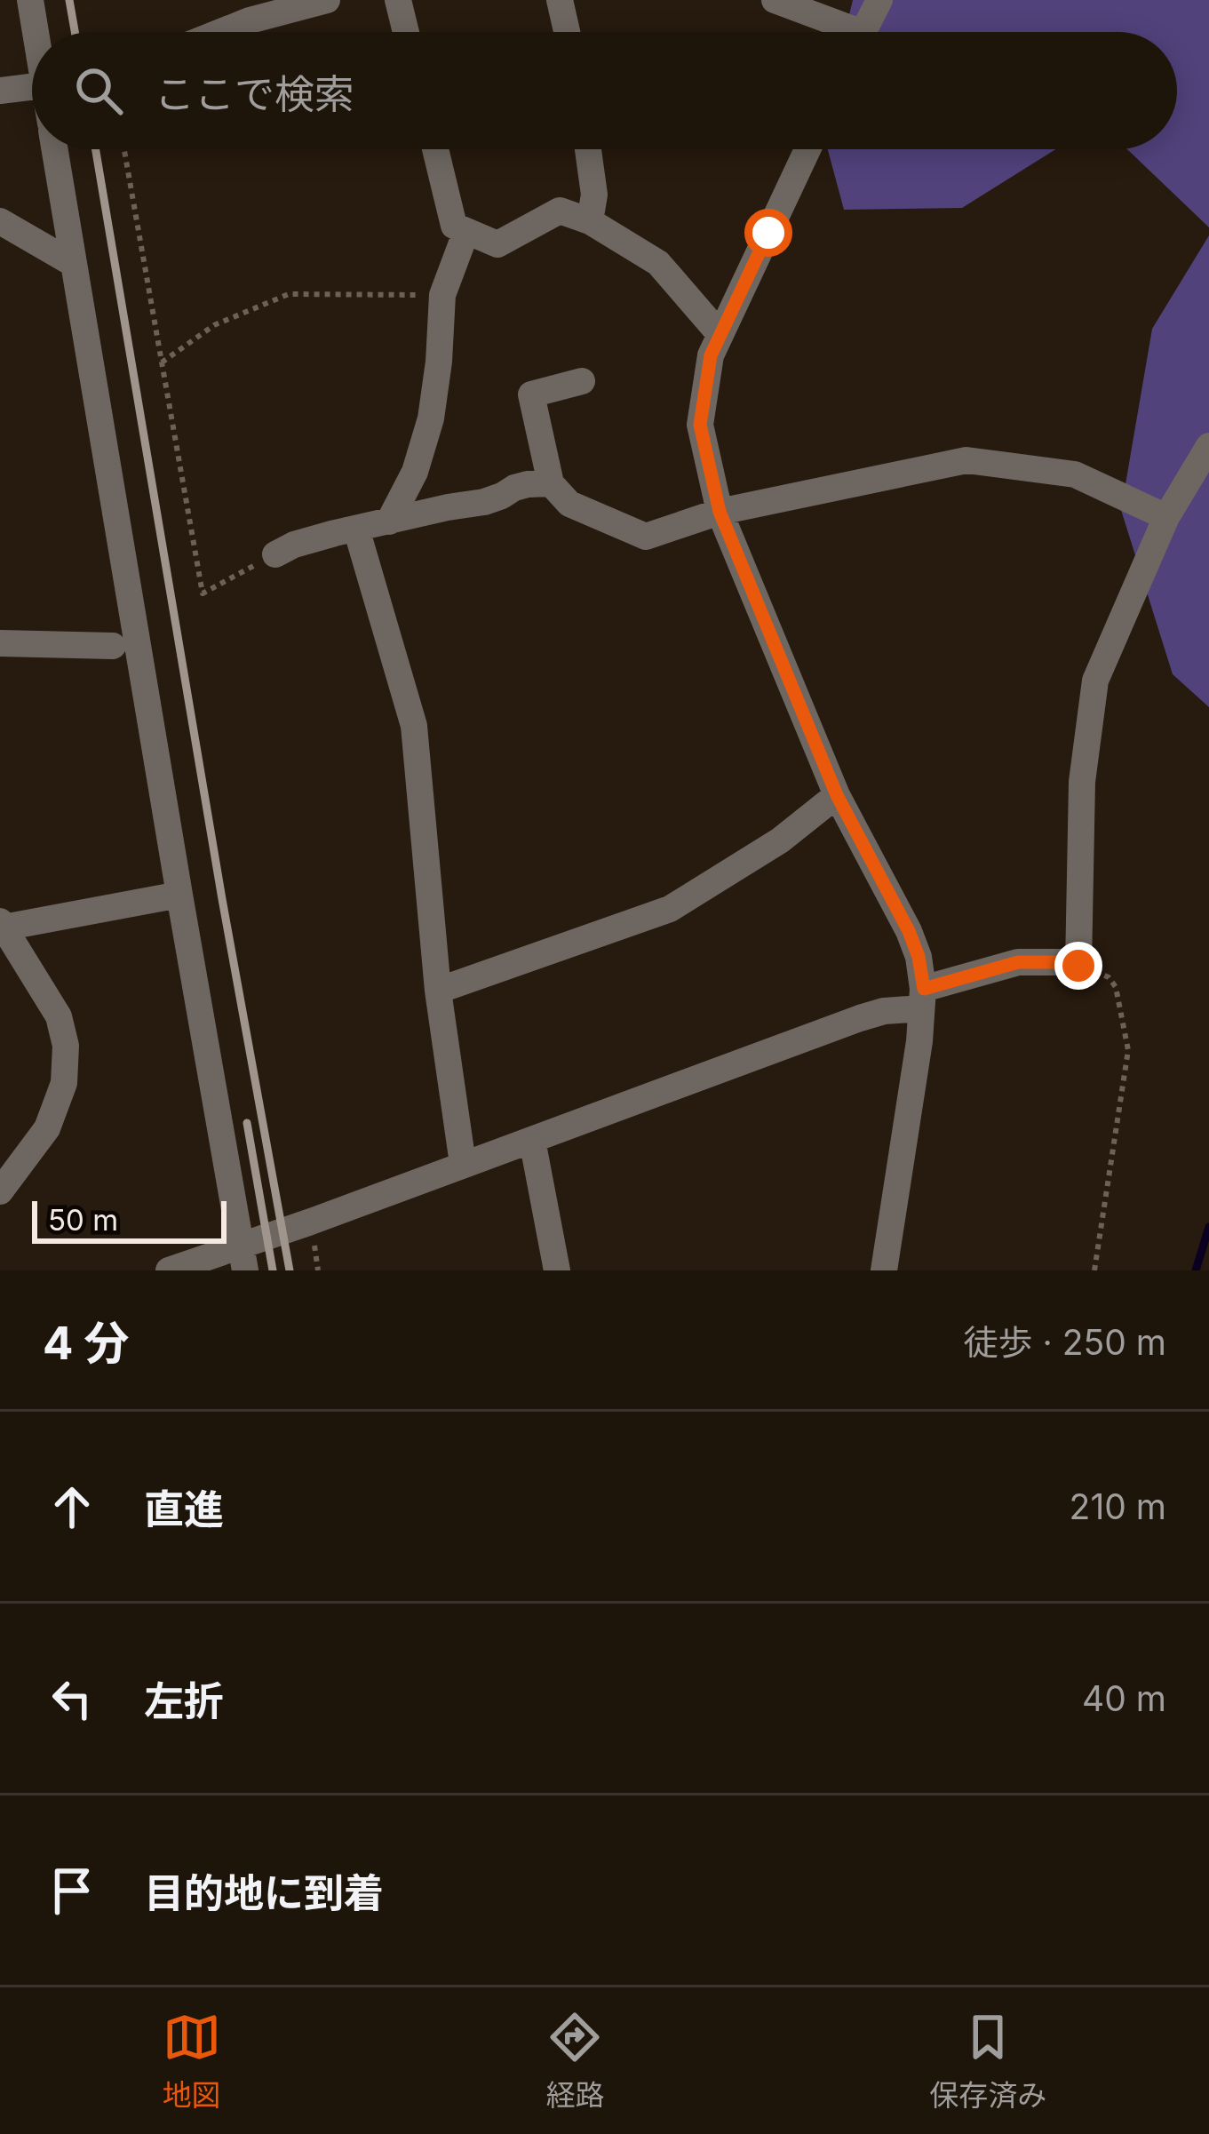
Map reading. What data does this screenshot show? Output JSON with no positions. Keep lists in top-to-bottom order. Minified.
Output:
{"scale_bar":"50 m","page":{"search":"ここで検索","scale":"50 m","heading":["4 分","徒歩 · 250 m"],"list":[["直進","210 m"],["左折","40 m"],"目的地に到着"],"nav":["地図","経路","保存済み"]}}
